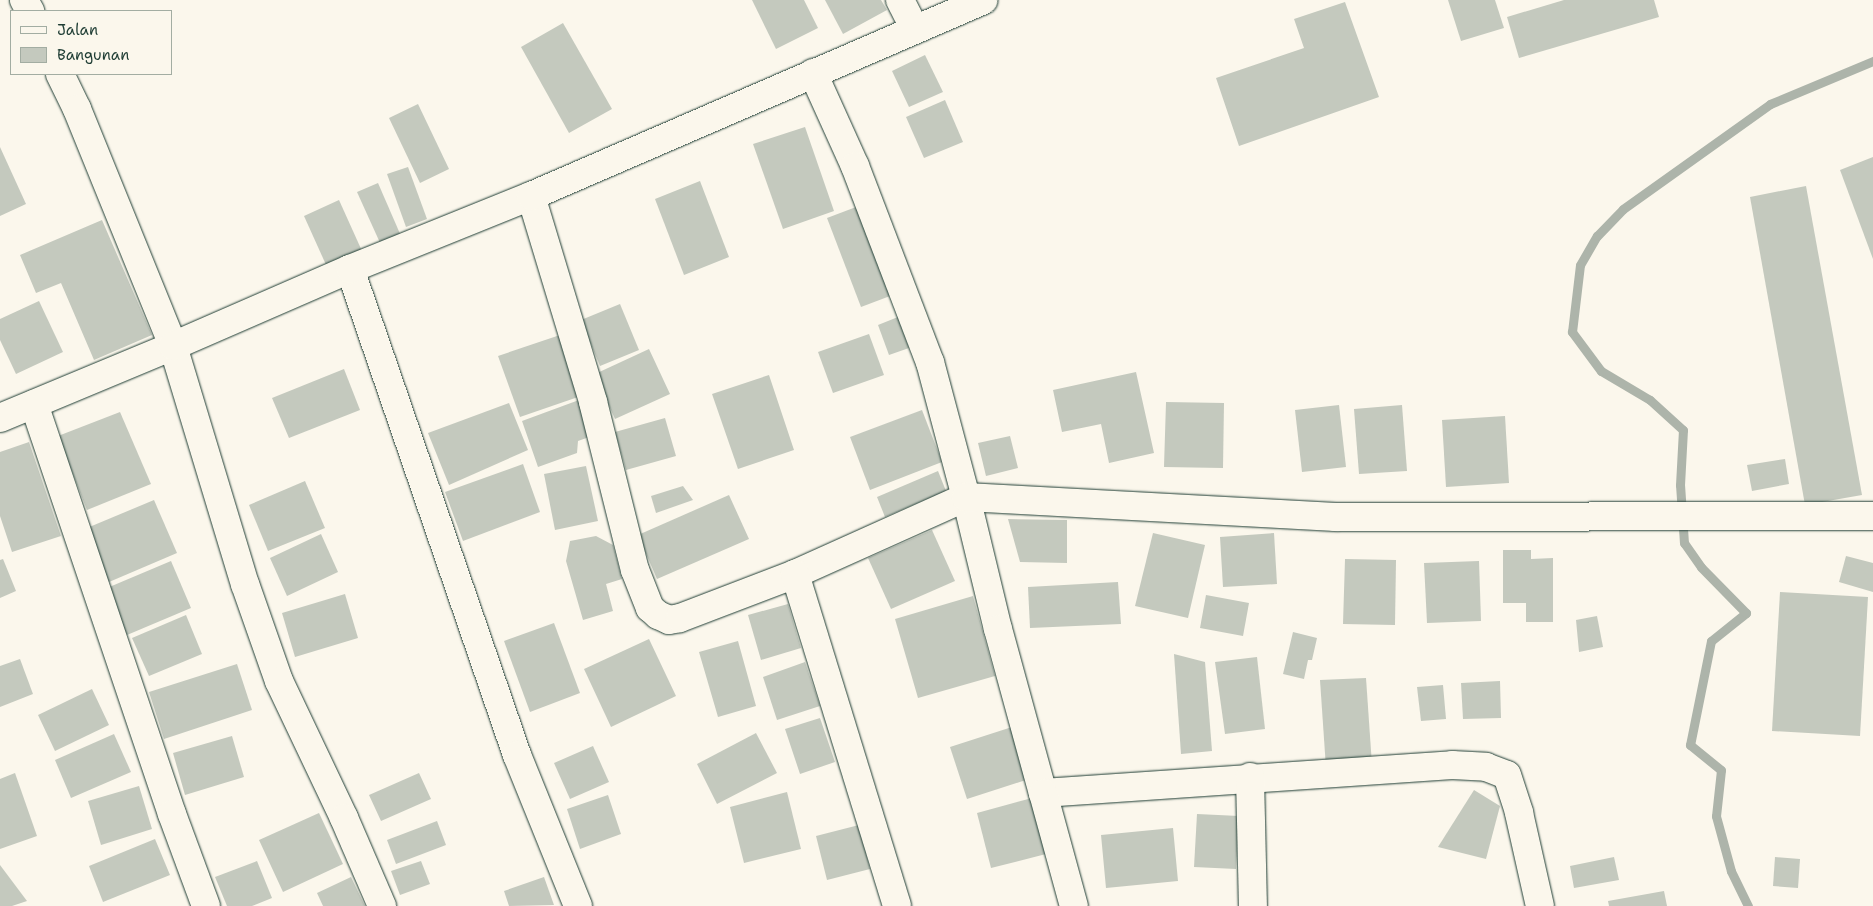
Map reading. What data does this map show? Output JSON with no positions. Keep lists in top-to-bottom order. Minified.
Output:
{"legend":["Jalan","Bangunan"]}
